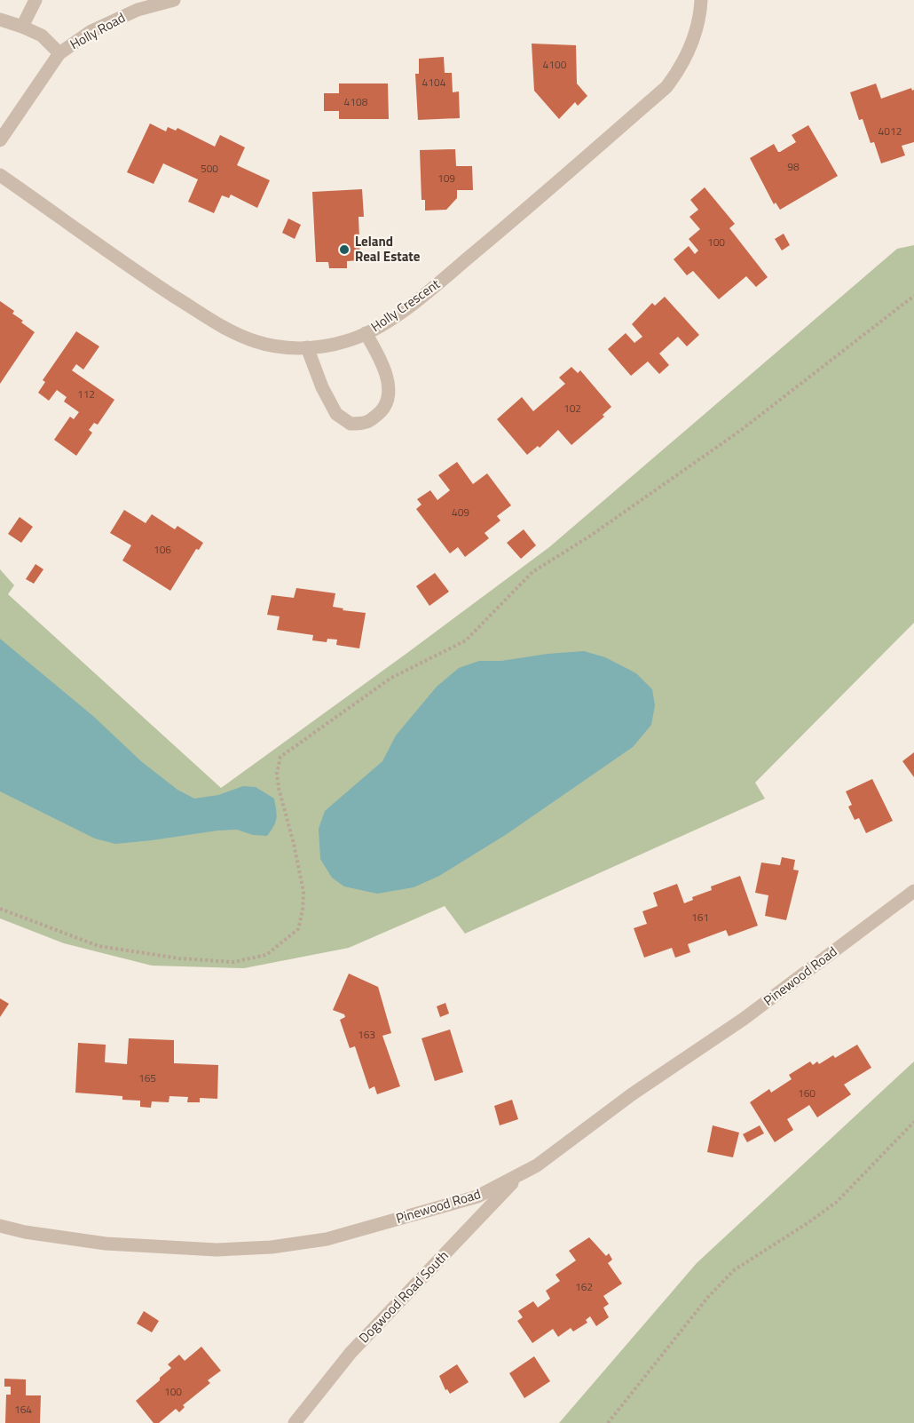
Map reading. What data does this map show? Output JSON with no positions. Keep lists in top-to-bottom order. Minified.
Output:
{"streets":{"street":["Holly Road","Holly Crescent","Pinewood Road","Dogwood Road South"]},"crossings":[["Pinewood Road","Dogwood Road South"]],"places":["Leland Real Estate"],"house_numbers":["4100","4104","4108","4012","98","500","109","100","112","102","409","106","161","163","165","160","162","100","164"]}
